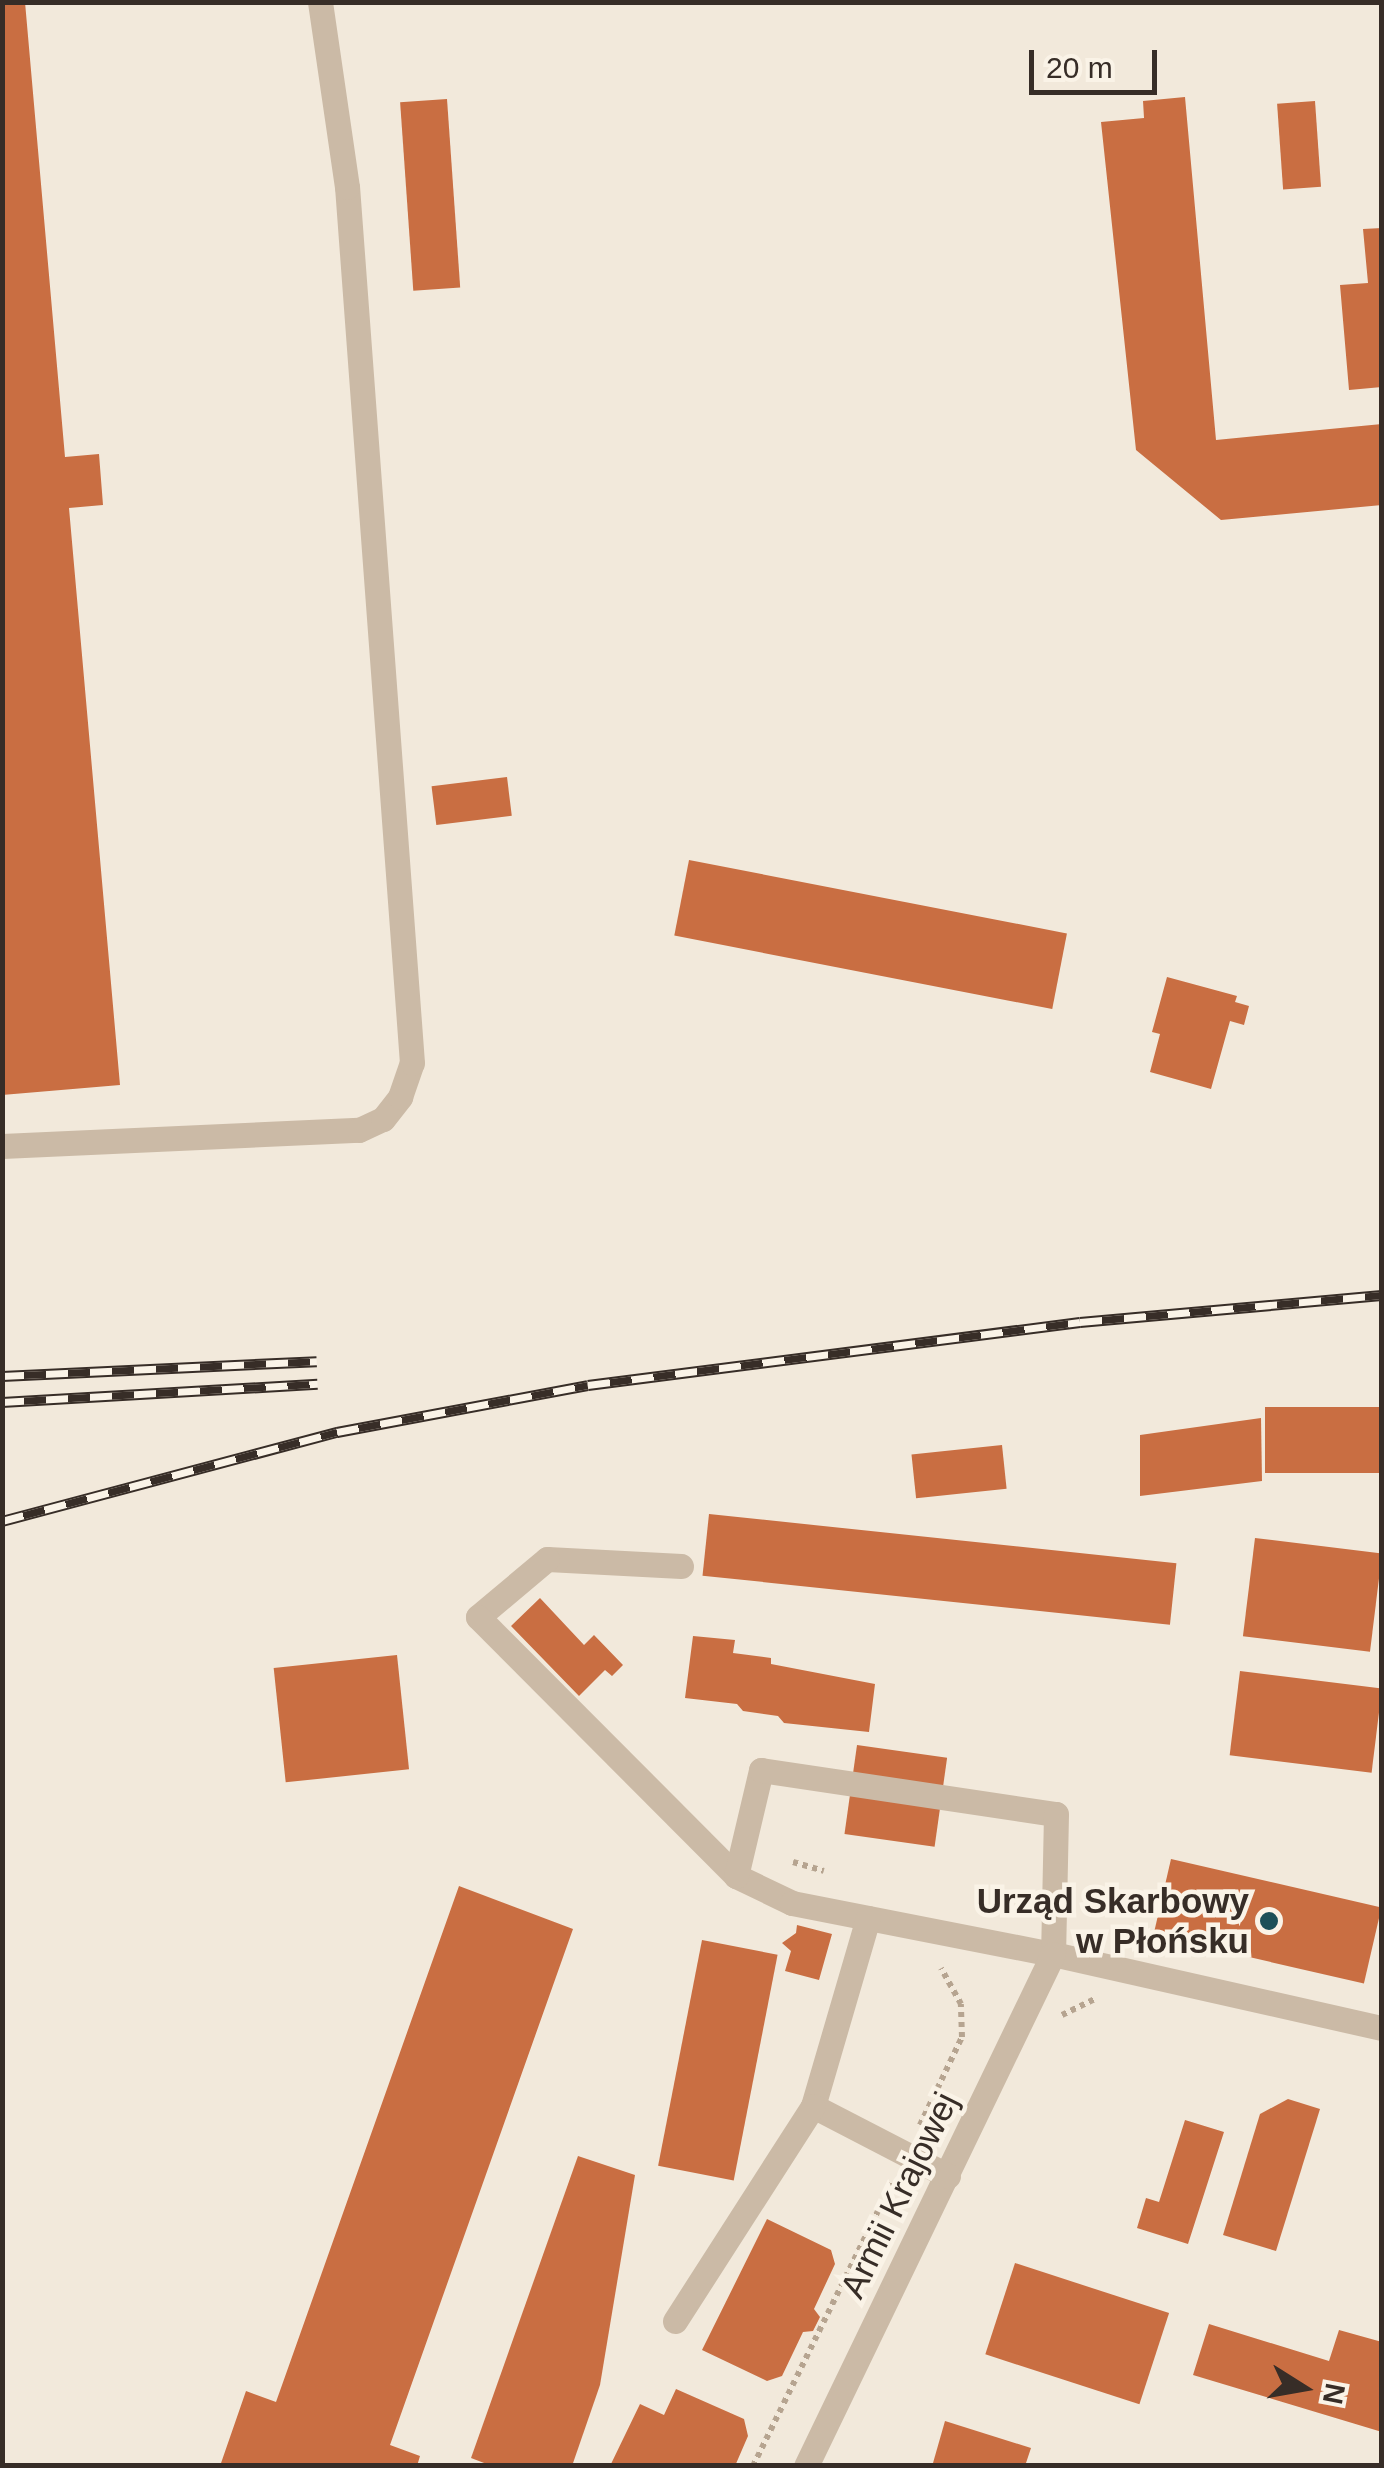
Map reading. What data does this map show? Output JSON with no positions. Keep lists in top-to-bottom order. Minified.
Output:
{"streets":{"street":["Armii Krajowej"]},"places":["Urząd Skarbowy w Płońsku"],"scale_bar":"20 m","north":"right"}
